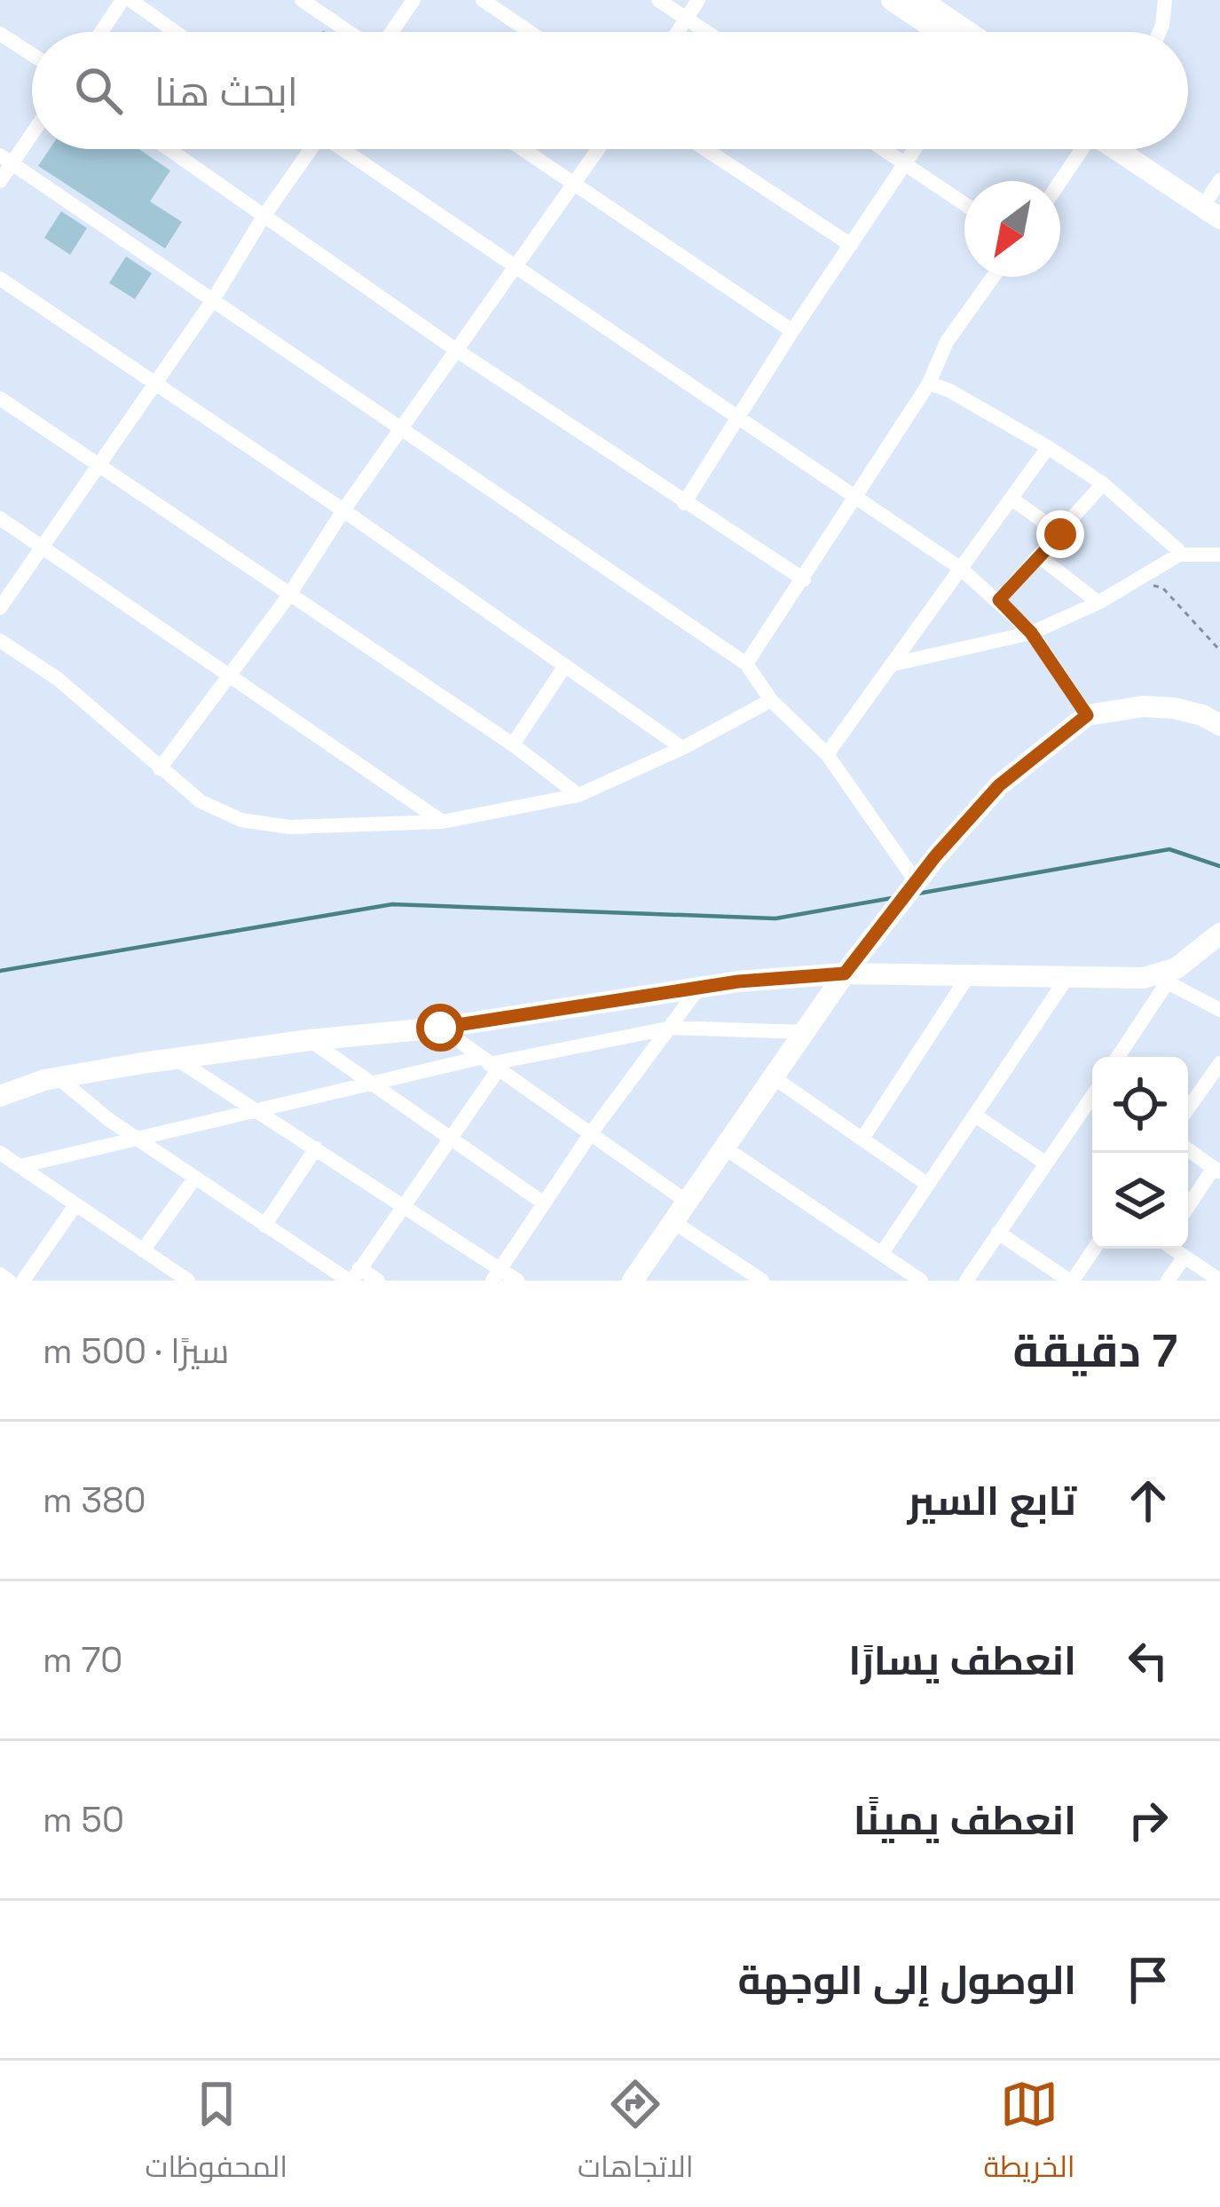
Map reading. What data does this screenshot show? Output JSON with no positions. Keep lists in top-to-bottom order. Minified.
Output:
{"north":"bottom left","page":{"search":"ابحث هنا","heading":["7 دقيقة","سيرًا · 500 m"],"list":[["تابع السير","380 m"],["انعطف يسارًا","70 m"],["انعطف يمينًا","50 m"],"الوصول إلى الوجهة"],"nav":["الخريطة","الاتجاهات","المحفوظات"]}}
